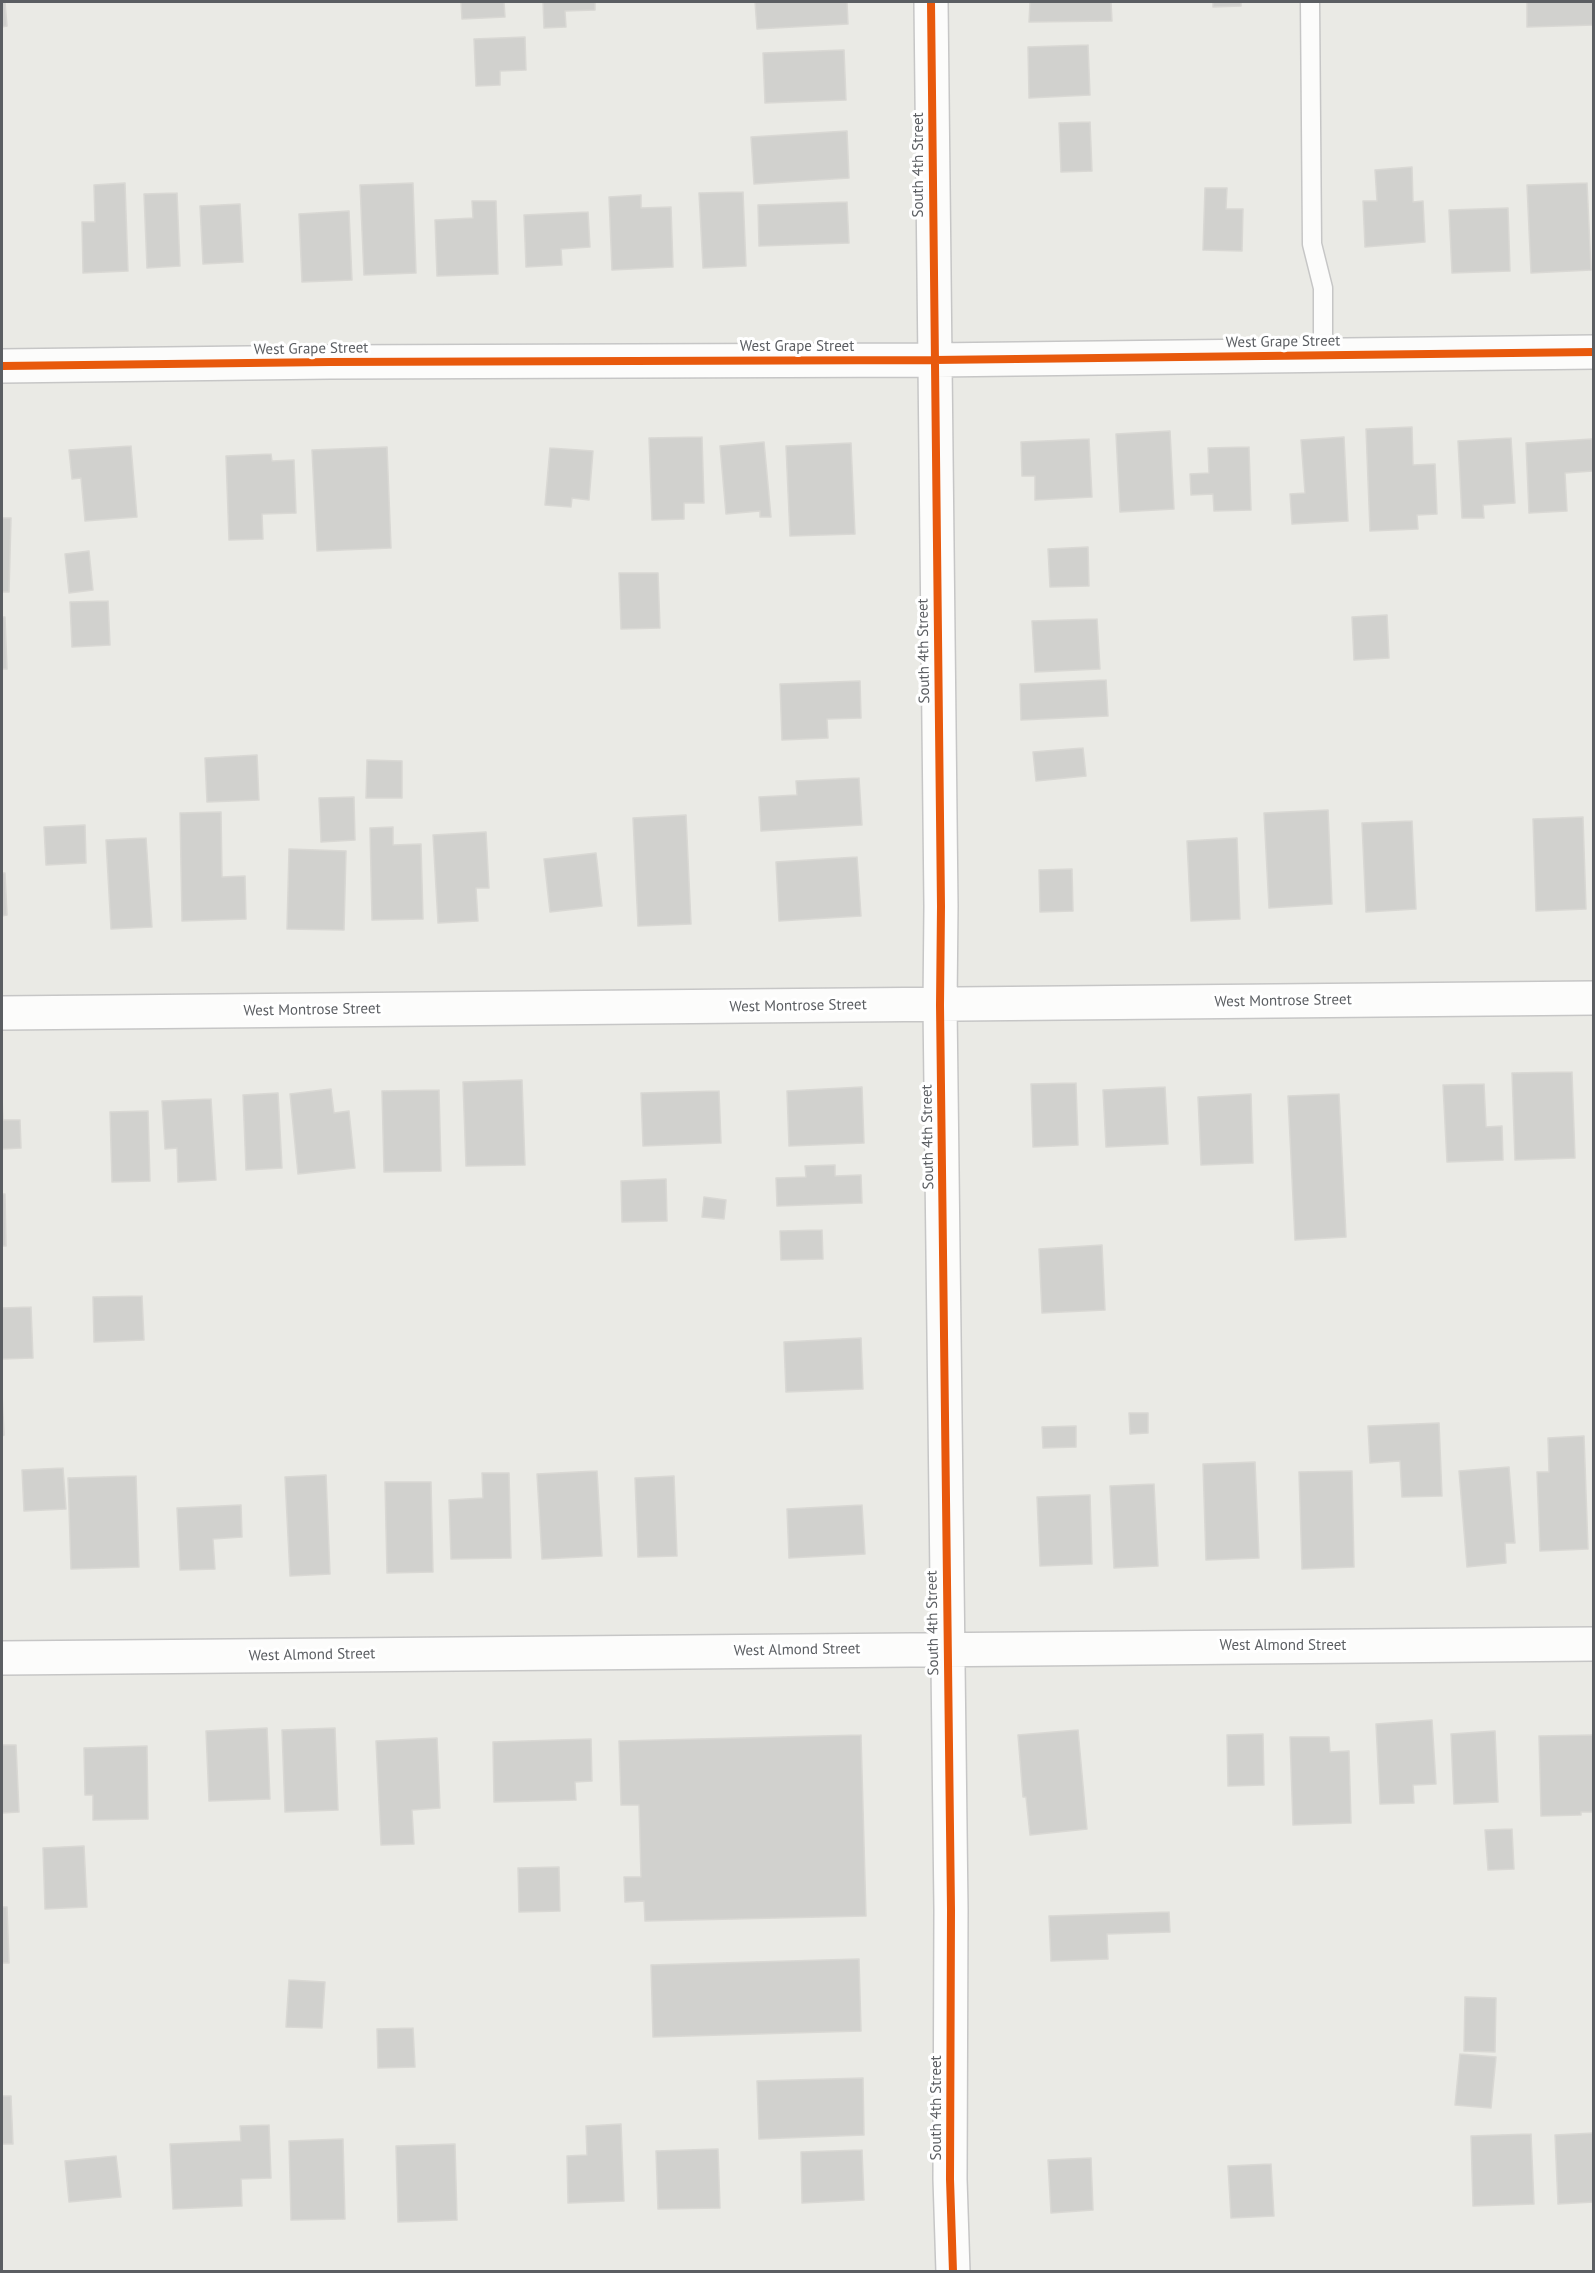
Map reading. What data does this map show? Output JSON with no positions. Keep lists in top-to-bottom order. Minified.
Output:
{"streets":{"street":["South 4th Street","West Grape Street","West Montrose Street","West Almond Street"]},"crossings":[["South 4th Street","West Grape Street"],["South 4th Street","West Montrose Street"],["South 4th Street","West Almond Street"]]}
